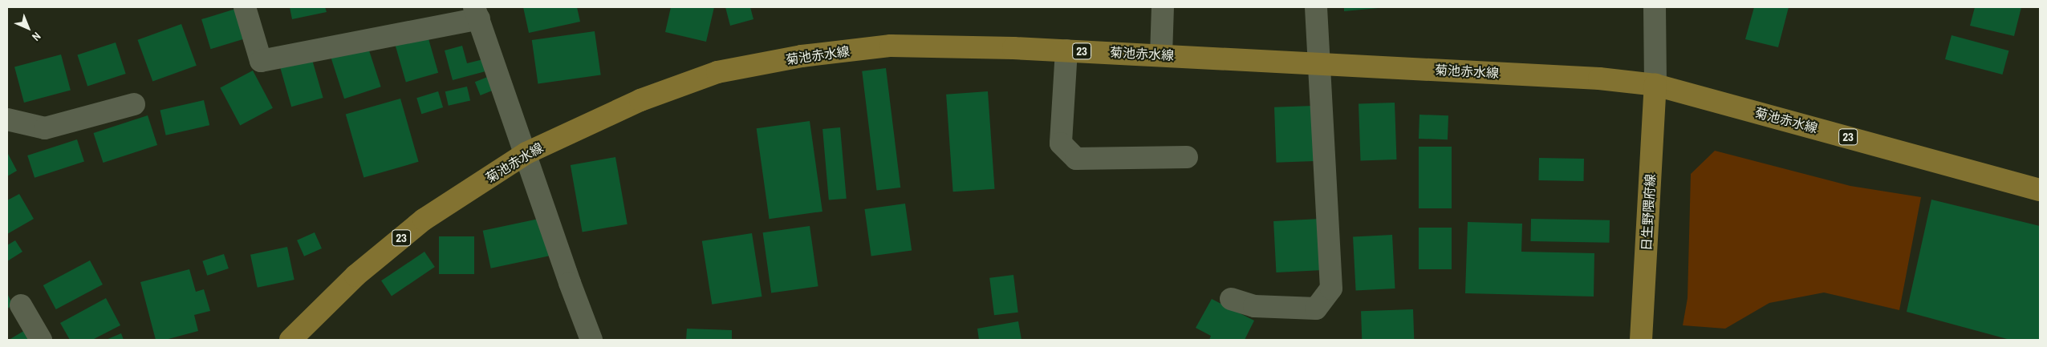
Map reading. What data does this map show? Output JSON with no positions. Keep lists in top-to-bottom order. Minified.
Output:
{"streets":{"main road":["23","菊池赤水線","日生野隈府線"]},"crossings":[["菊池赤水線","日生野隈府線"]],"north":"bottom right"}
